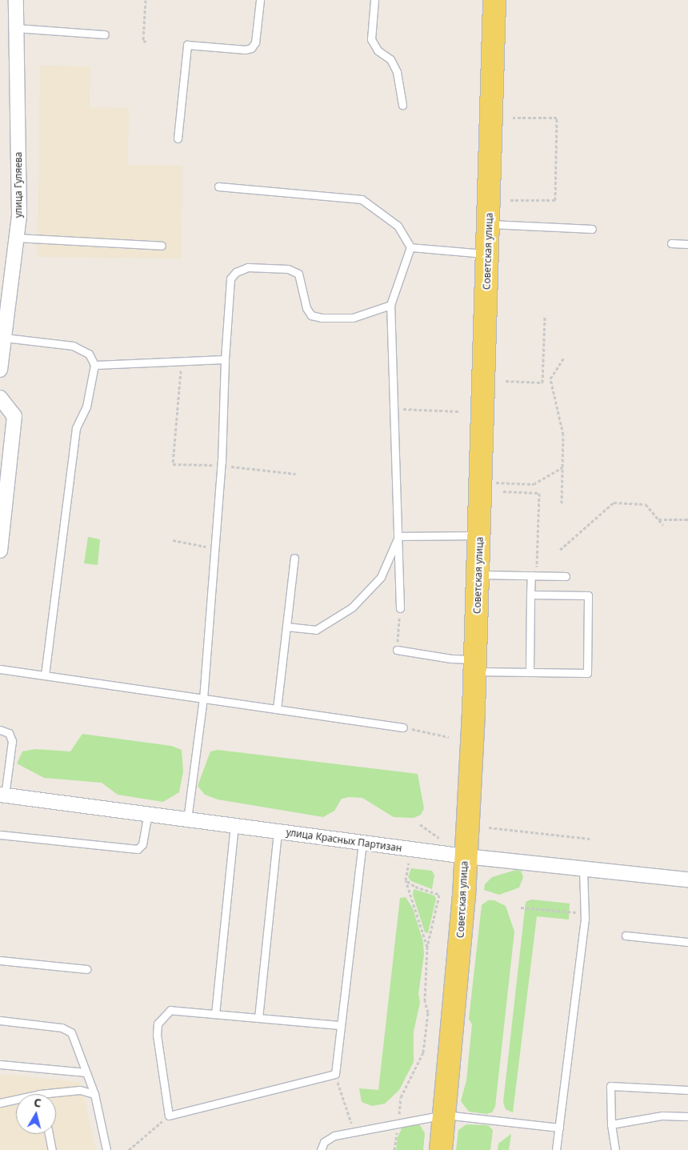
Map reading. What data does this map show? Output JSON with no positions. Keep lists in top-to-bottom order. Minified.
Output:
{"streets":{"main road":["Советская улица"],"street":["улица Гуляева","улица Красных Партизан"]},"crossings":[["Советская улица","улица Красных Партизан"]],"north":"top"}
